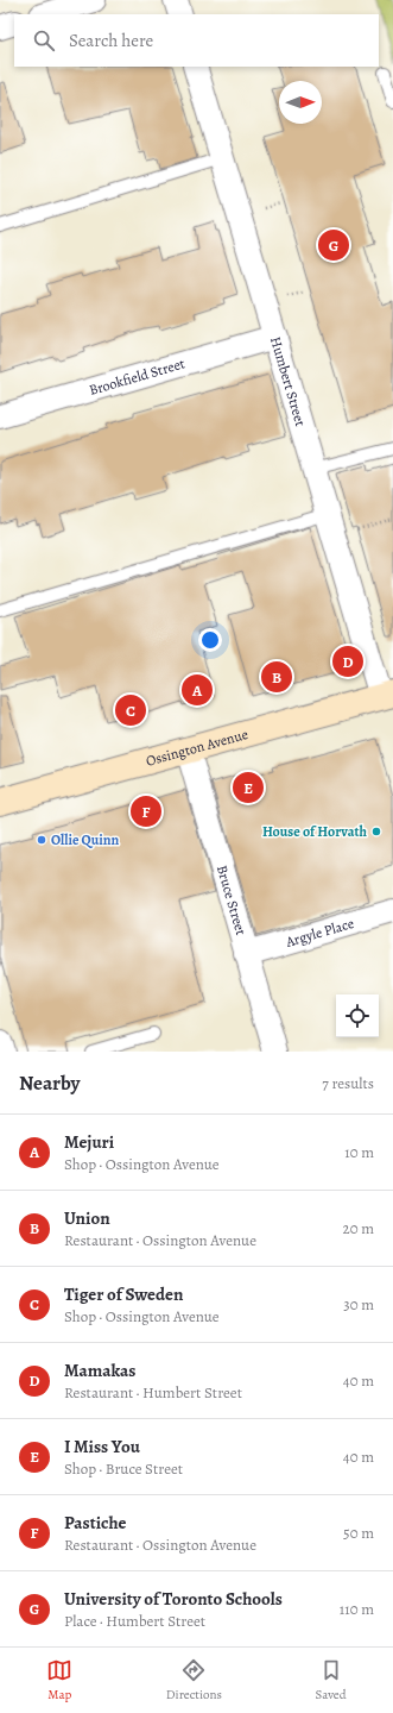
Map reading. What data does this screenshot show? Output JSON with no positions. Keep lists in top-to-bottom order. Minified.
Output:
{"streets":{"street":["Brookfield Street","Humbert Street","Ossington Avenue","Bruce Street","Argyle Place"]},"crossings":[["Brookfield Street","Humbert Street"],["Humbert Street","Ossington Avenue"],["Ossington Avenue","Bruce Street"],["Bruce Street","Argyle Place"]],"places":["House of Horvath","Ollie Quinn"],"north":"right","page":{"search":"Search here","pins":["G","D","B","A","C","E","F"],"heading":["Nearby","7 results"],"list":[{"mark":"A","name":"Mejuri","note":"Shop · Ossington Avenue","value":"10 m"},{"mark":"B","name":"Union","note":"Restaurant · Ossington Avenue","value":"20 m"},{"mark":"C","name":"Tiger of Sweden","note":"Shop · Ossington Avenue","value":"30 m"},{"mark":"D","name":"Mamakas","note":"Restaurant · Humbert Street","value":"40 m"},{"mark":"E","name":"I Miss You","note":"Shop · Bruce Street","value":"40 m"},{"mark":"F","name":"Pastiche","note":"Restaurant · Ossington Avenue","value":"50 m"},{"mark":"G","name":"University of Toronto Schools","note":"Place · Humbert Street","value":"110 m"}],"nav":["Map","Directions","Saved"]}}
